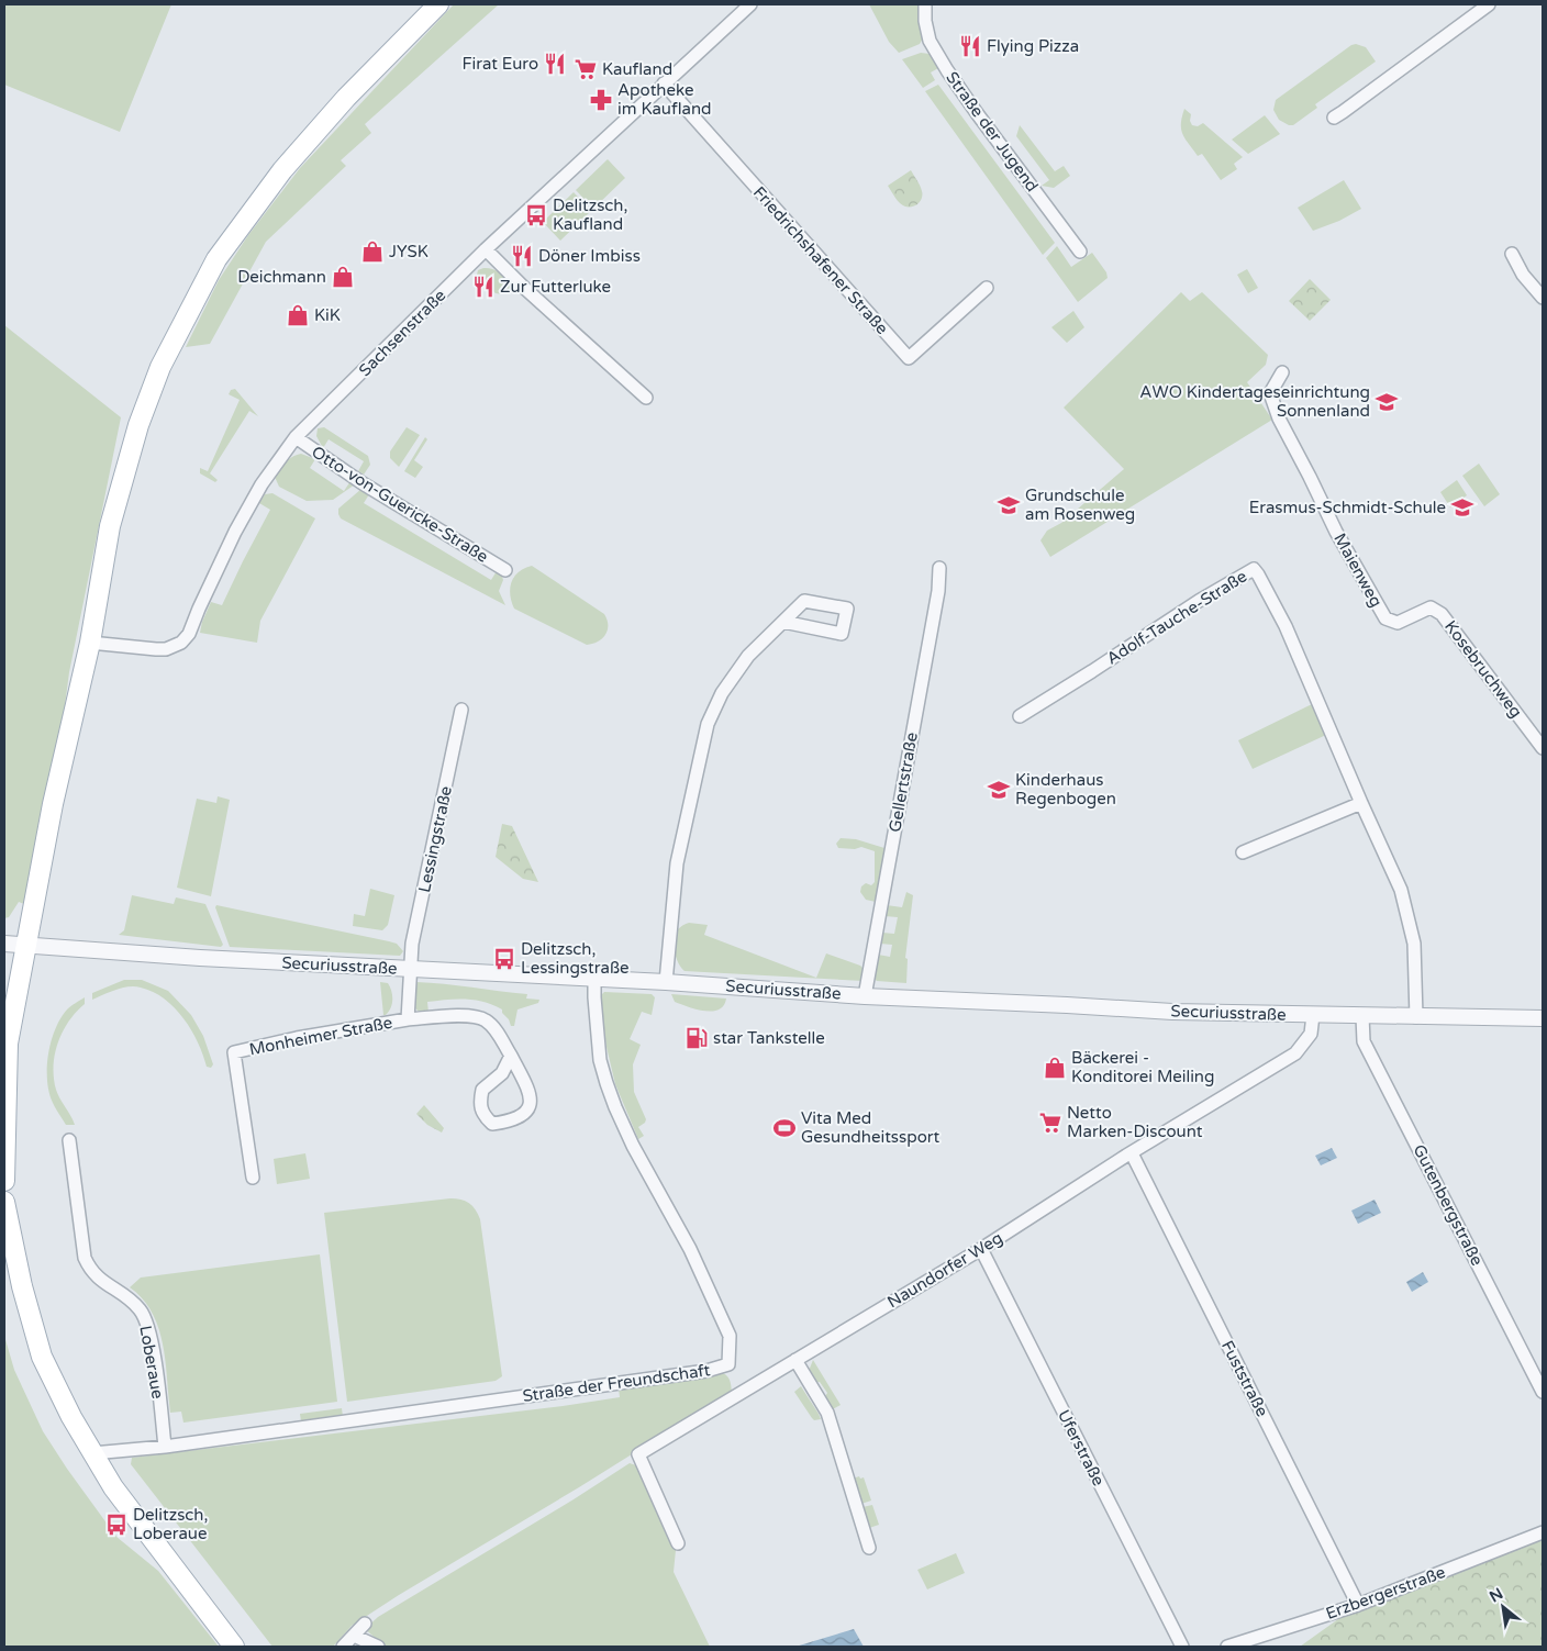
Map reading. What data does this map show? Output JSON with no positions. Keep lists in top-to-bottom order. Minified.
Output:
{"streets":{"street":["Straße der Jugend","Friedrichshafener Straße","Sachsenstraße","Otto-von-Guericke-Straße","Maienweg","Adolf-Tauche-Straße","Kosebruchweg","Gellertstraße","Lessingstraße","Securiusstraße","Monheimer Straße","Gutenbergstraße","Naundorfer Weg","Loberaue","Fuststraße","Straße der Freundschaft","Uferstraße","Erzbergerstraße"]},"crossings":[["Friedrichshafener Straße","Sachsenstraße"],["Sachsenstraße","Otto-von-Guericke-Straße"],["Maienweg","Kosebruchweg"],["Adolf-Tauche-Straße","Securiusstraße"],["Gellertstraße","Securiusstraße"],["Lessingstraße","Securiusstraße"],["Lessingstraße","Monheimer Straße"],["Securiusstraße","Monheimer Straße"],["Securiusstraße","Gutenbergstraße"],["Securiusstraße","Naundorfer Weg"],["Securiusstraße","Straße der Freundschaft"],["Naundorfer Weg","Fuststraße"],["Naundorfer Weg","Uferstraße"],["Loberaue","Straße der Freundschaft"],["Fuststraße","Erzbergerstraße"]],"places":{"restaurant":["Flying Pizza","Firat Euro","Döner Imbiss","Zur Futterluke"],"supermarket":["Kaufland","Netto Marken-Discount"],"pharmacy":["Apotheke im Kaufland"],"bus stop":["Delitzsch, Kaufland","Delitzsch, Lessingstraße","Delitzsch, Loberaue"],"shop":["JYSK","Deichmann","KiK","Bäckerei - Konditorei Meiling"],"school or university":["AWO Kindertageseinrichtung Sonnenland","Grundschule am Rosenweg","Erasmus-Schmidt-Schule","Kinderhaus Regenbogen"],"fuel station":["star Tankstelle"],"sports":["Vita Med Gesundheitssport"]},"north":"top left"}
